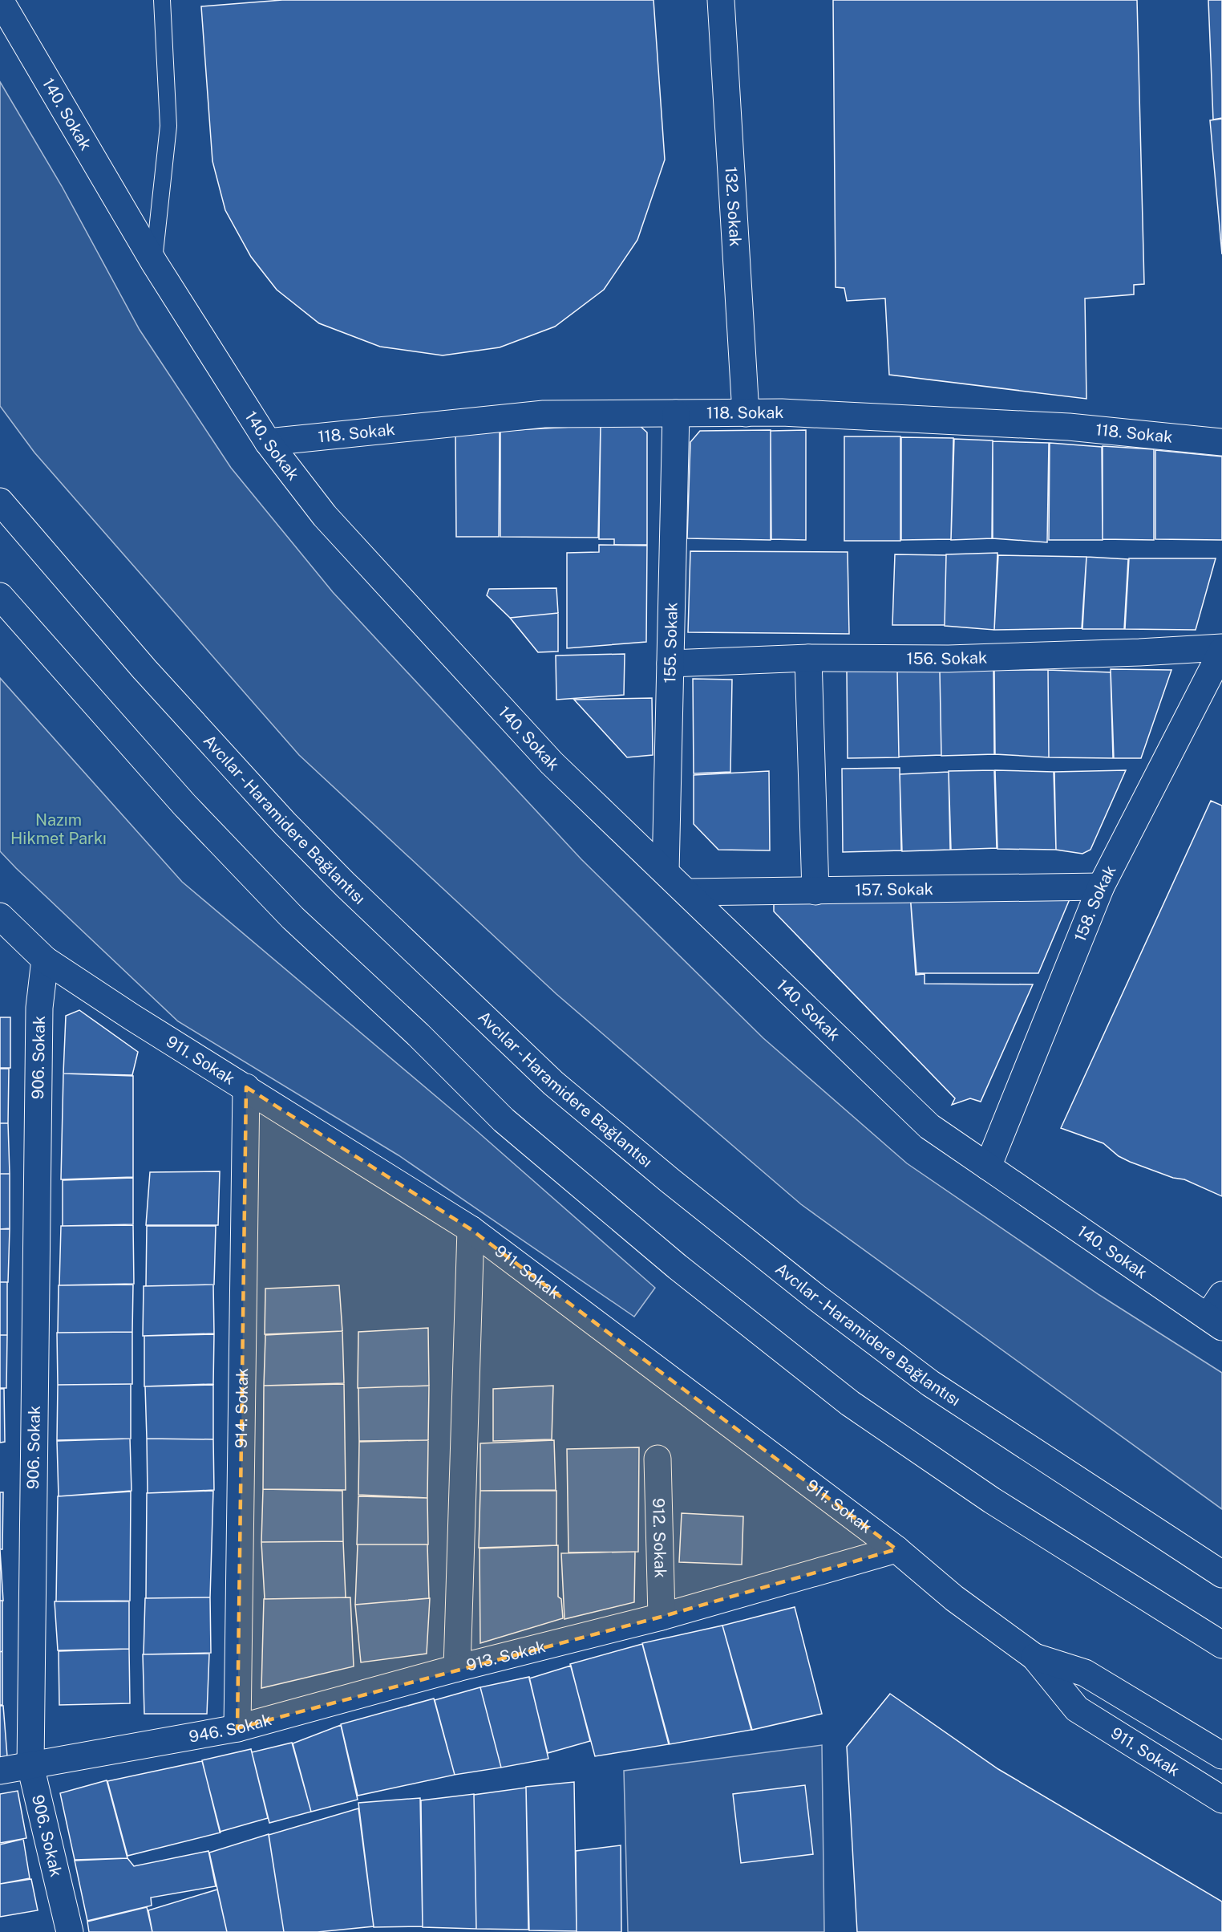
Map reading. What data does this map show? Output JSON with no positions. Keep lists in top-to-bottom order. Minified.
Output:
{"streets":{"main road":["140. Sokak","132. Sokak","118. Sokak","155. Sokak","156. Sokak","Avcılar - Haramidere Bağlantısı","157. Sokak","158. Sokak","906. Sokak","911. Sokak","914. Sokak","912. Sokak","913. Sokak","946. Sokak"]},"crossings":[["140. Sokak","118. Sokak"],["140. Sokak","155. Sokak"],["140. Sokak","157. Sokak"],["140. Sokak","158. Sokak"],["132. Sokak","118. Sokak"],["118. Sokak","155. Sokak"],["155. Sokak","156. Sokak"],["156. Sokak","158. Sokak"],["157. Sokak","158. Sokak"],["906. Sokak","911. Sokak"],["906. Sokak","946. Sokak"],["911. Sokak","914. Sokak"],["911. Sokak","913. Sokak"],["914. Sokak","946. Sokak"],["912. Sokak","913. Sokak"],["913. Sokak","946. Sokak"]],"parks":["Nazım Hikmet Parkı"]}
